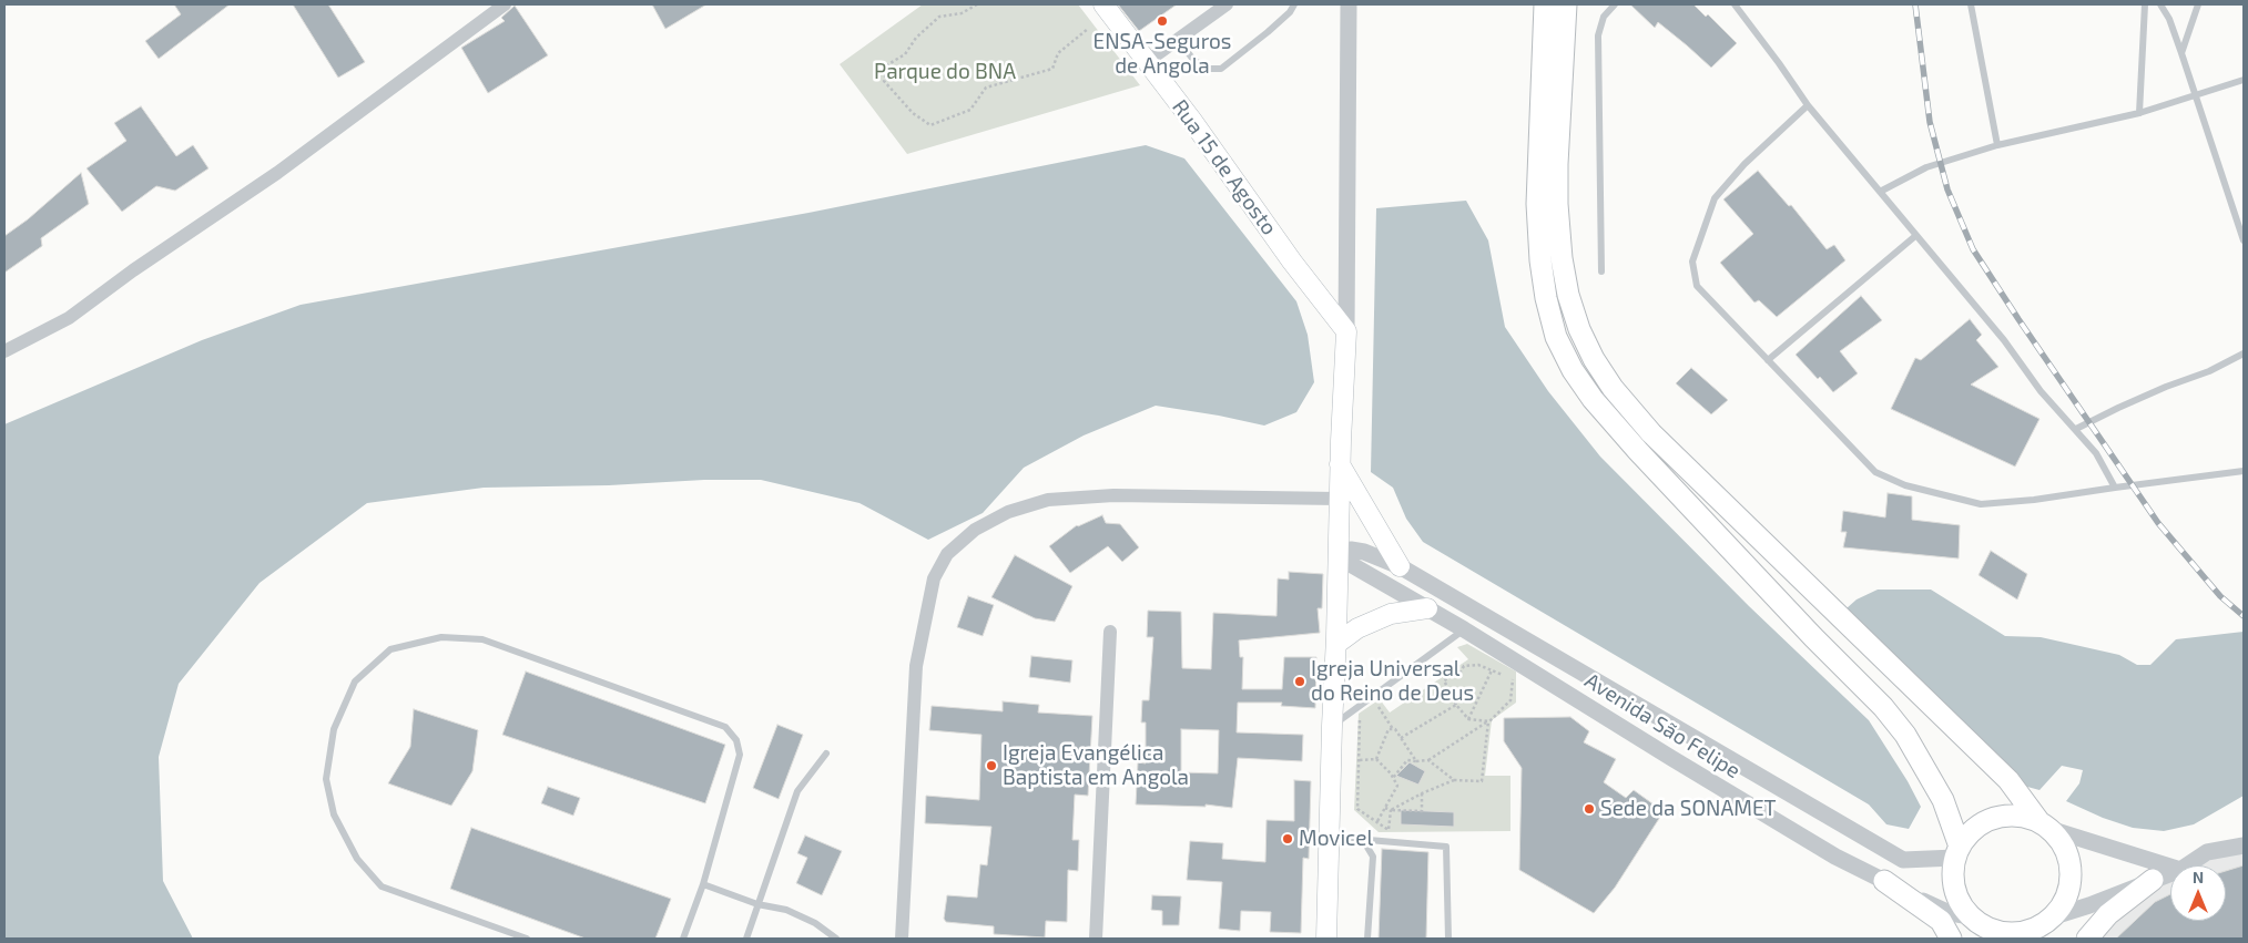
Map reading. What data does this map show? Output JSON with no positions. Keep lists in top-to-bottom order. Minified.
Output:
{"streets":{"main road":["Rua 15 de Agosto"],"street":["Avenida São Felipe"]},"parks":["Parque do BNA"],"places":["ENSA-Seguros de Angola","Igreja Universal do Reino de Deus","Igreja Evangélica Baptista em Angola","Sede da SONAMET","Movicel"],"north":"top"}
